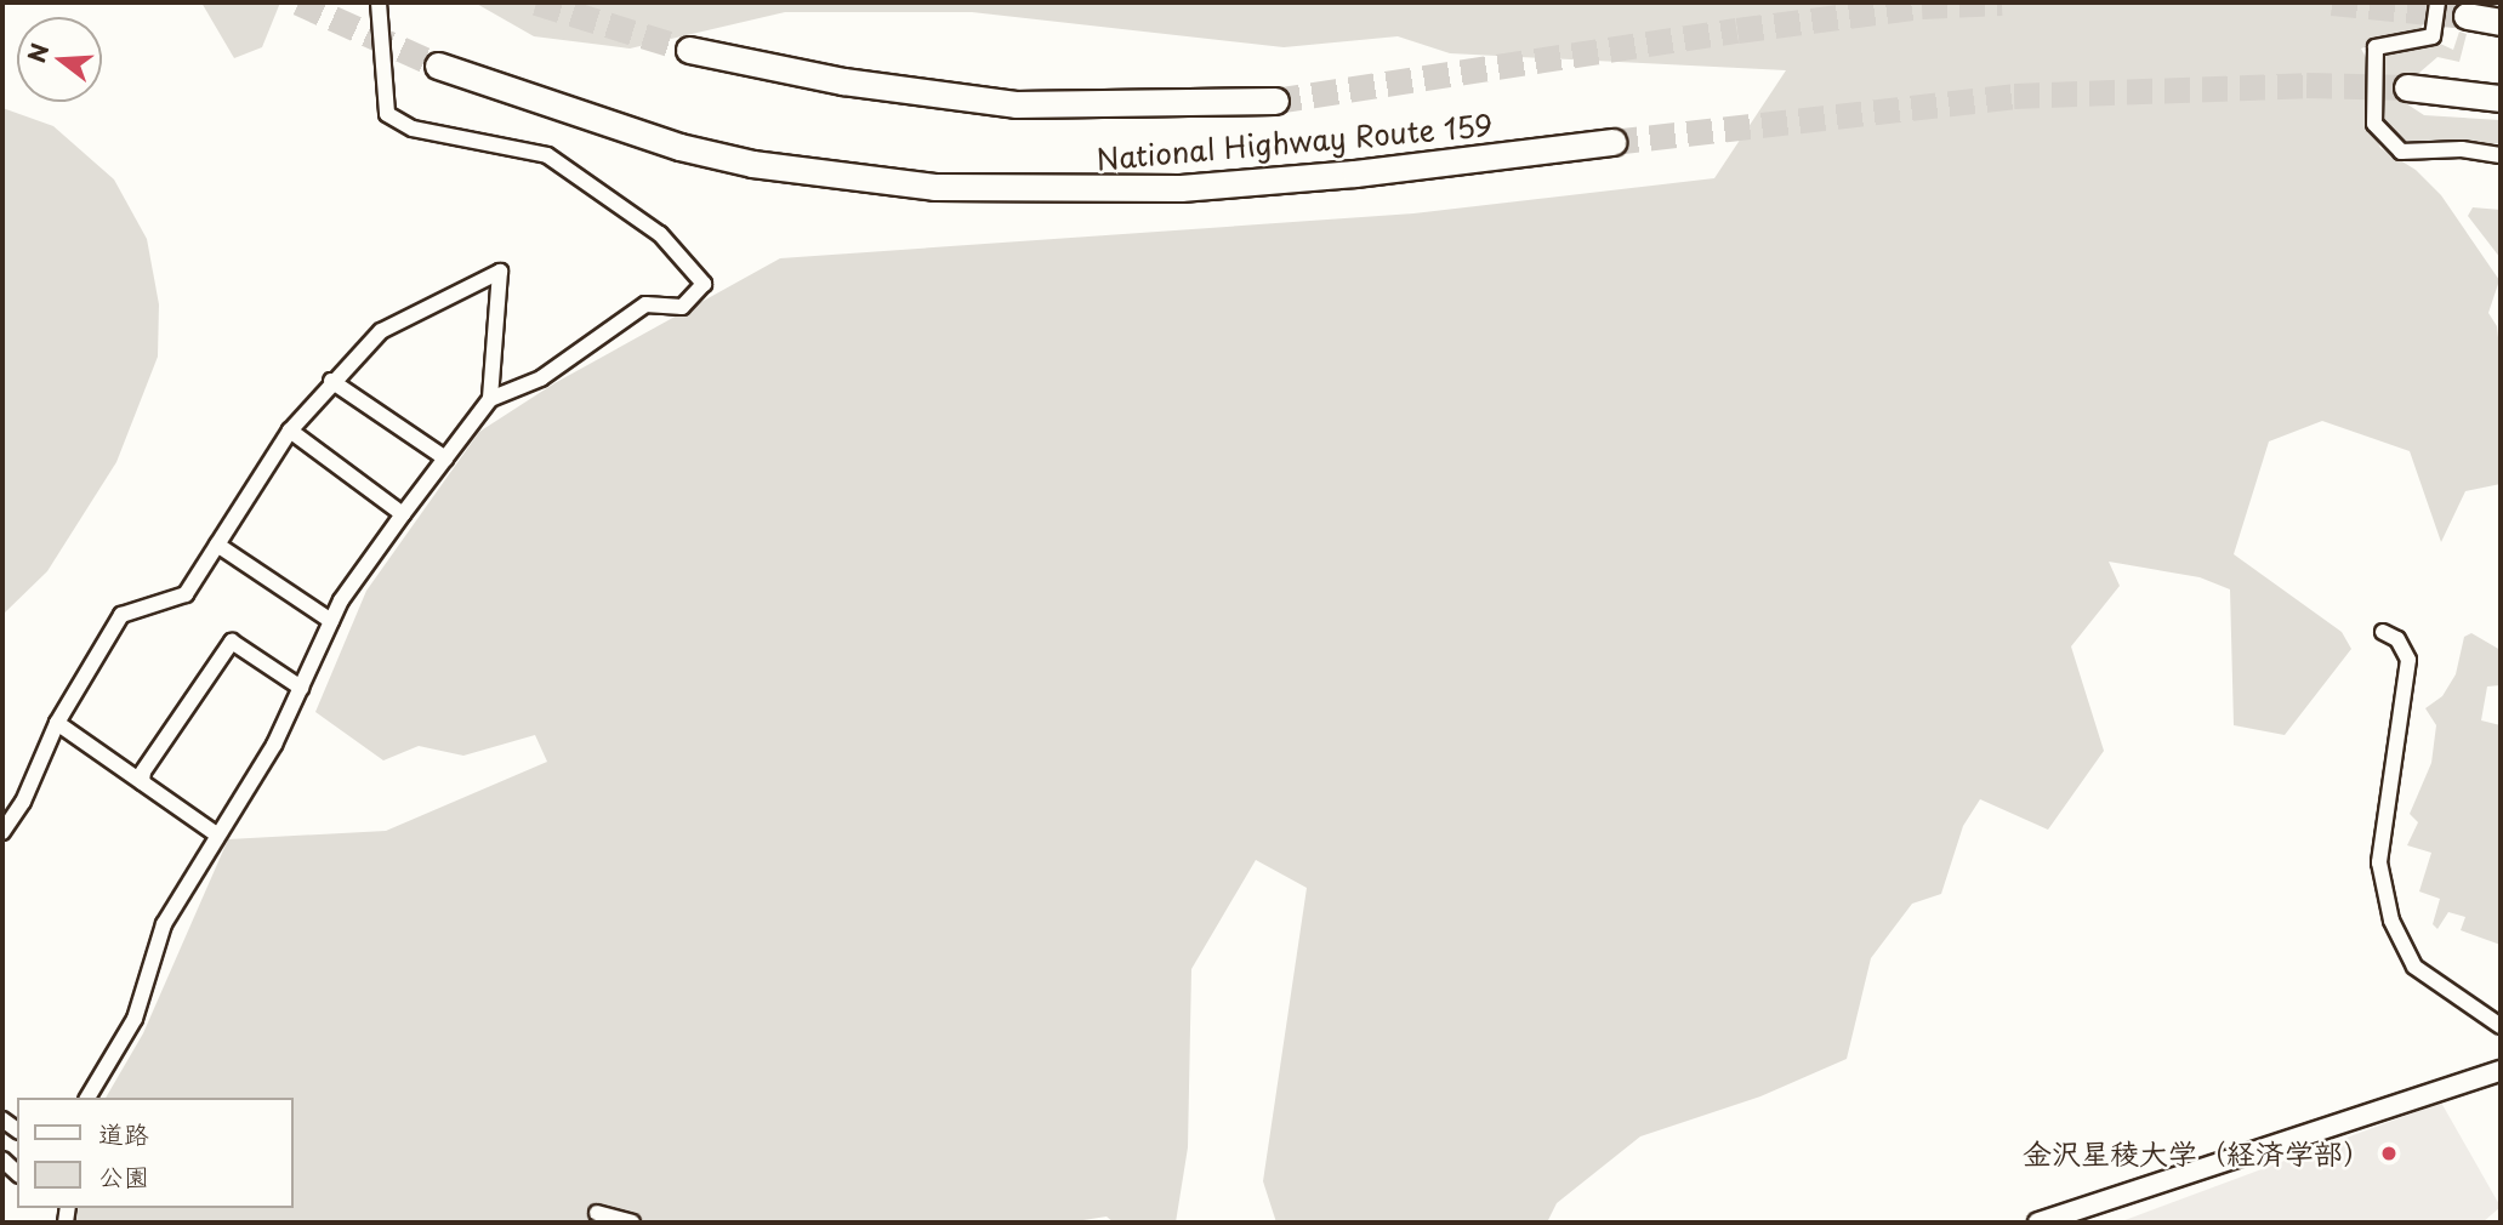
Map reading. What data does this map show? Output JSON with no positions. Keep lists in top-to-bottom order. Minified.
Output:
{"streets":{"highway":["National Highway Route 159"]},"places":["金沢星稜大学（経済学部）"],"legend":["道路","公園"],"north":"left"}
